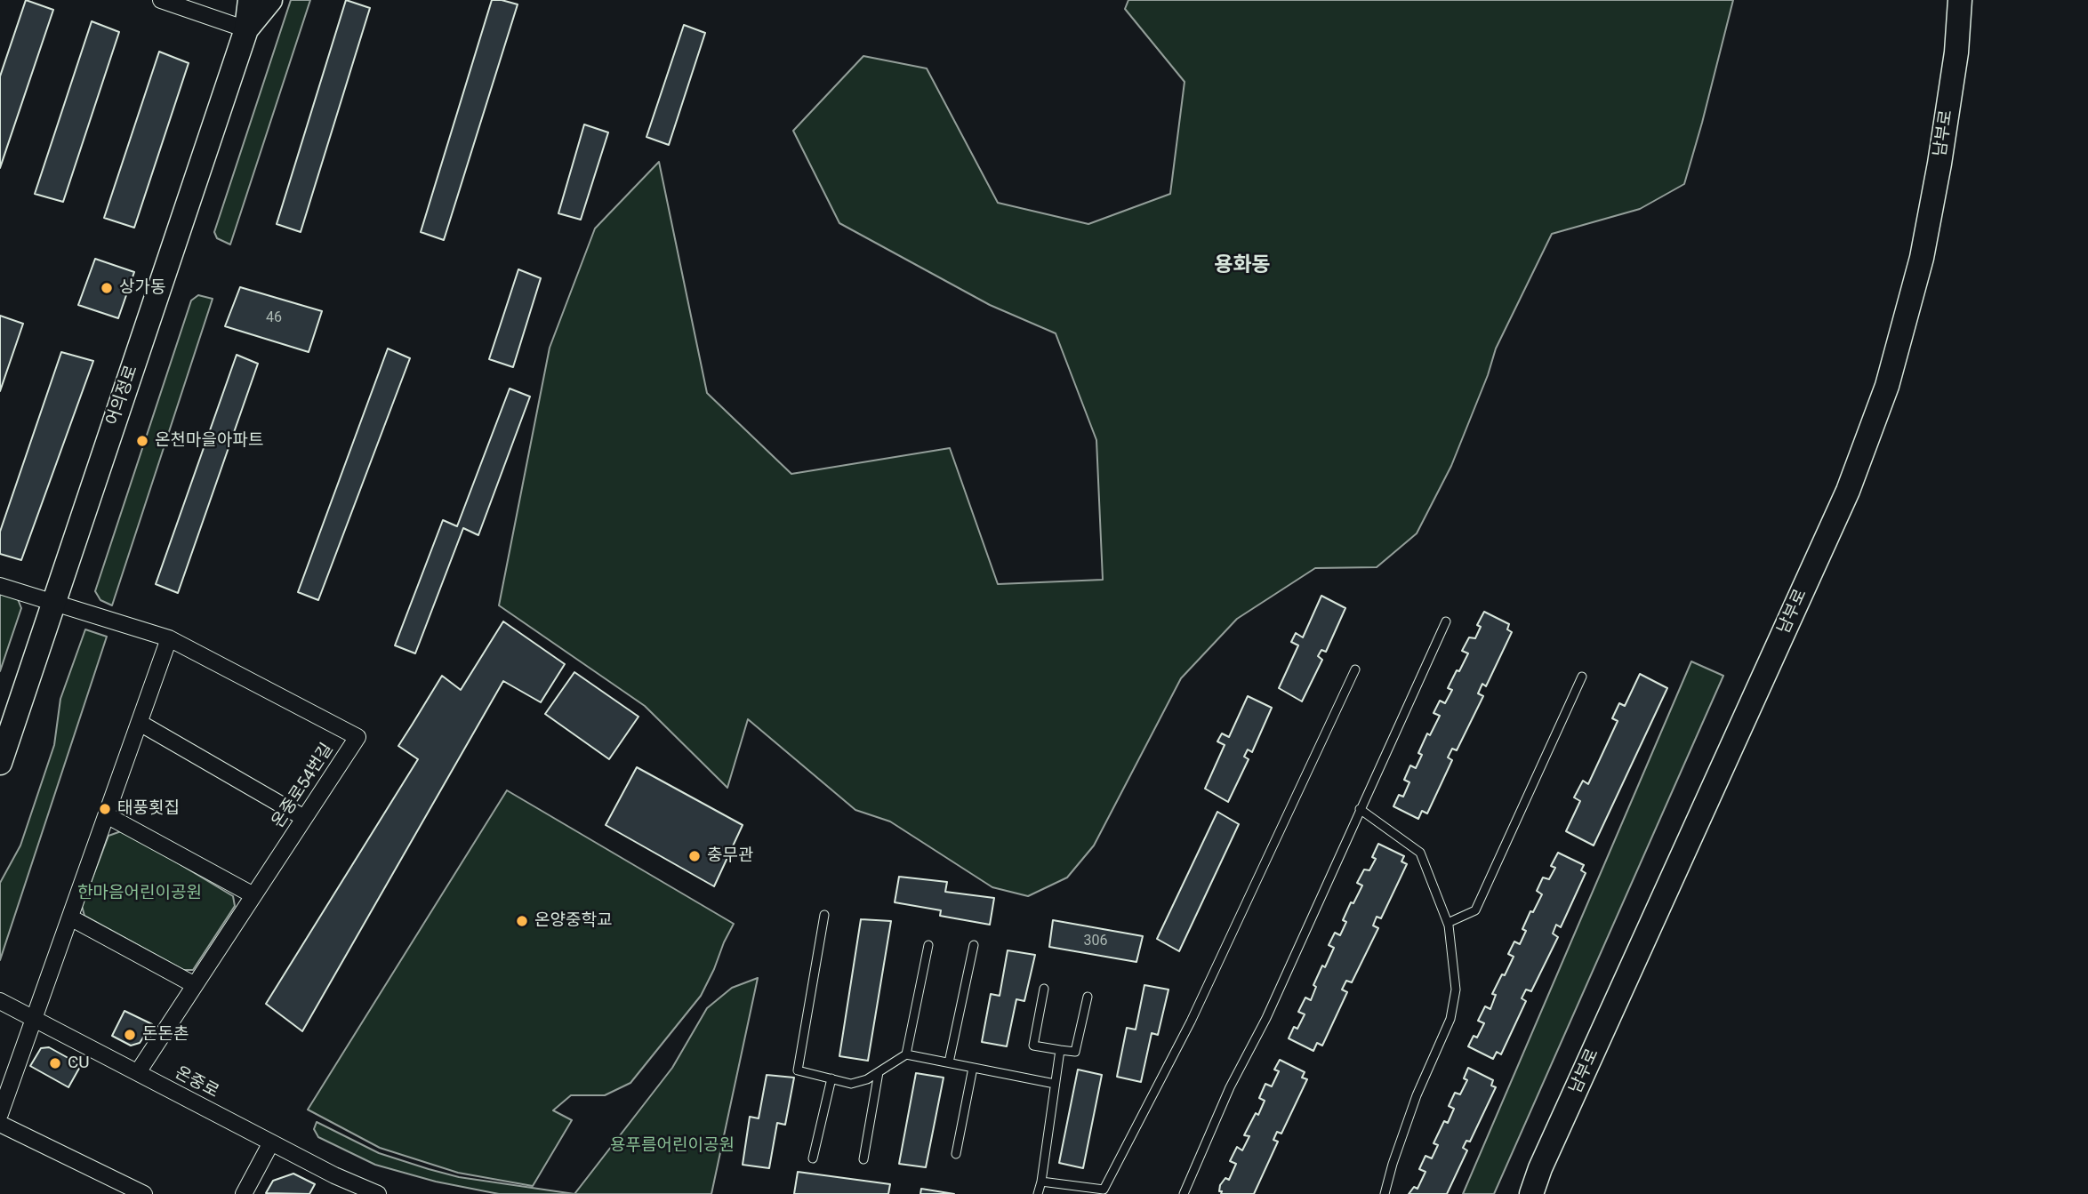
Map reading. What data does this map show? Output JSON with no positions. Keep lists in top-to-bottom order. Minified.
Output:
{"streets":{"street":["남부로","어의정로","온중로54번길","온중로"]},"crossings":[["어의정로","온중로54번길"],["온중로54번길","온중로"]],"districts":["용화동"],"parks":["한마음어린이공원","용푸름어린이공원"],"places":["상가동","온천마을아파트","태풍횟집","충무관","온양중학교","돈돈촌","CU"],"house_numbers":["46","306"]}
